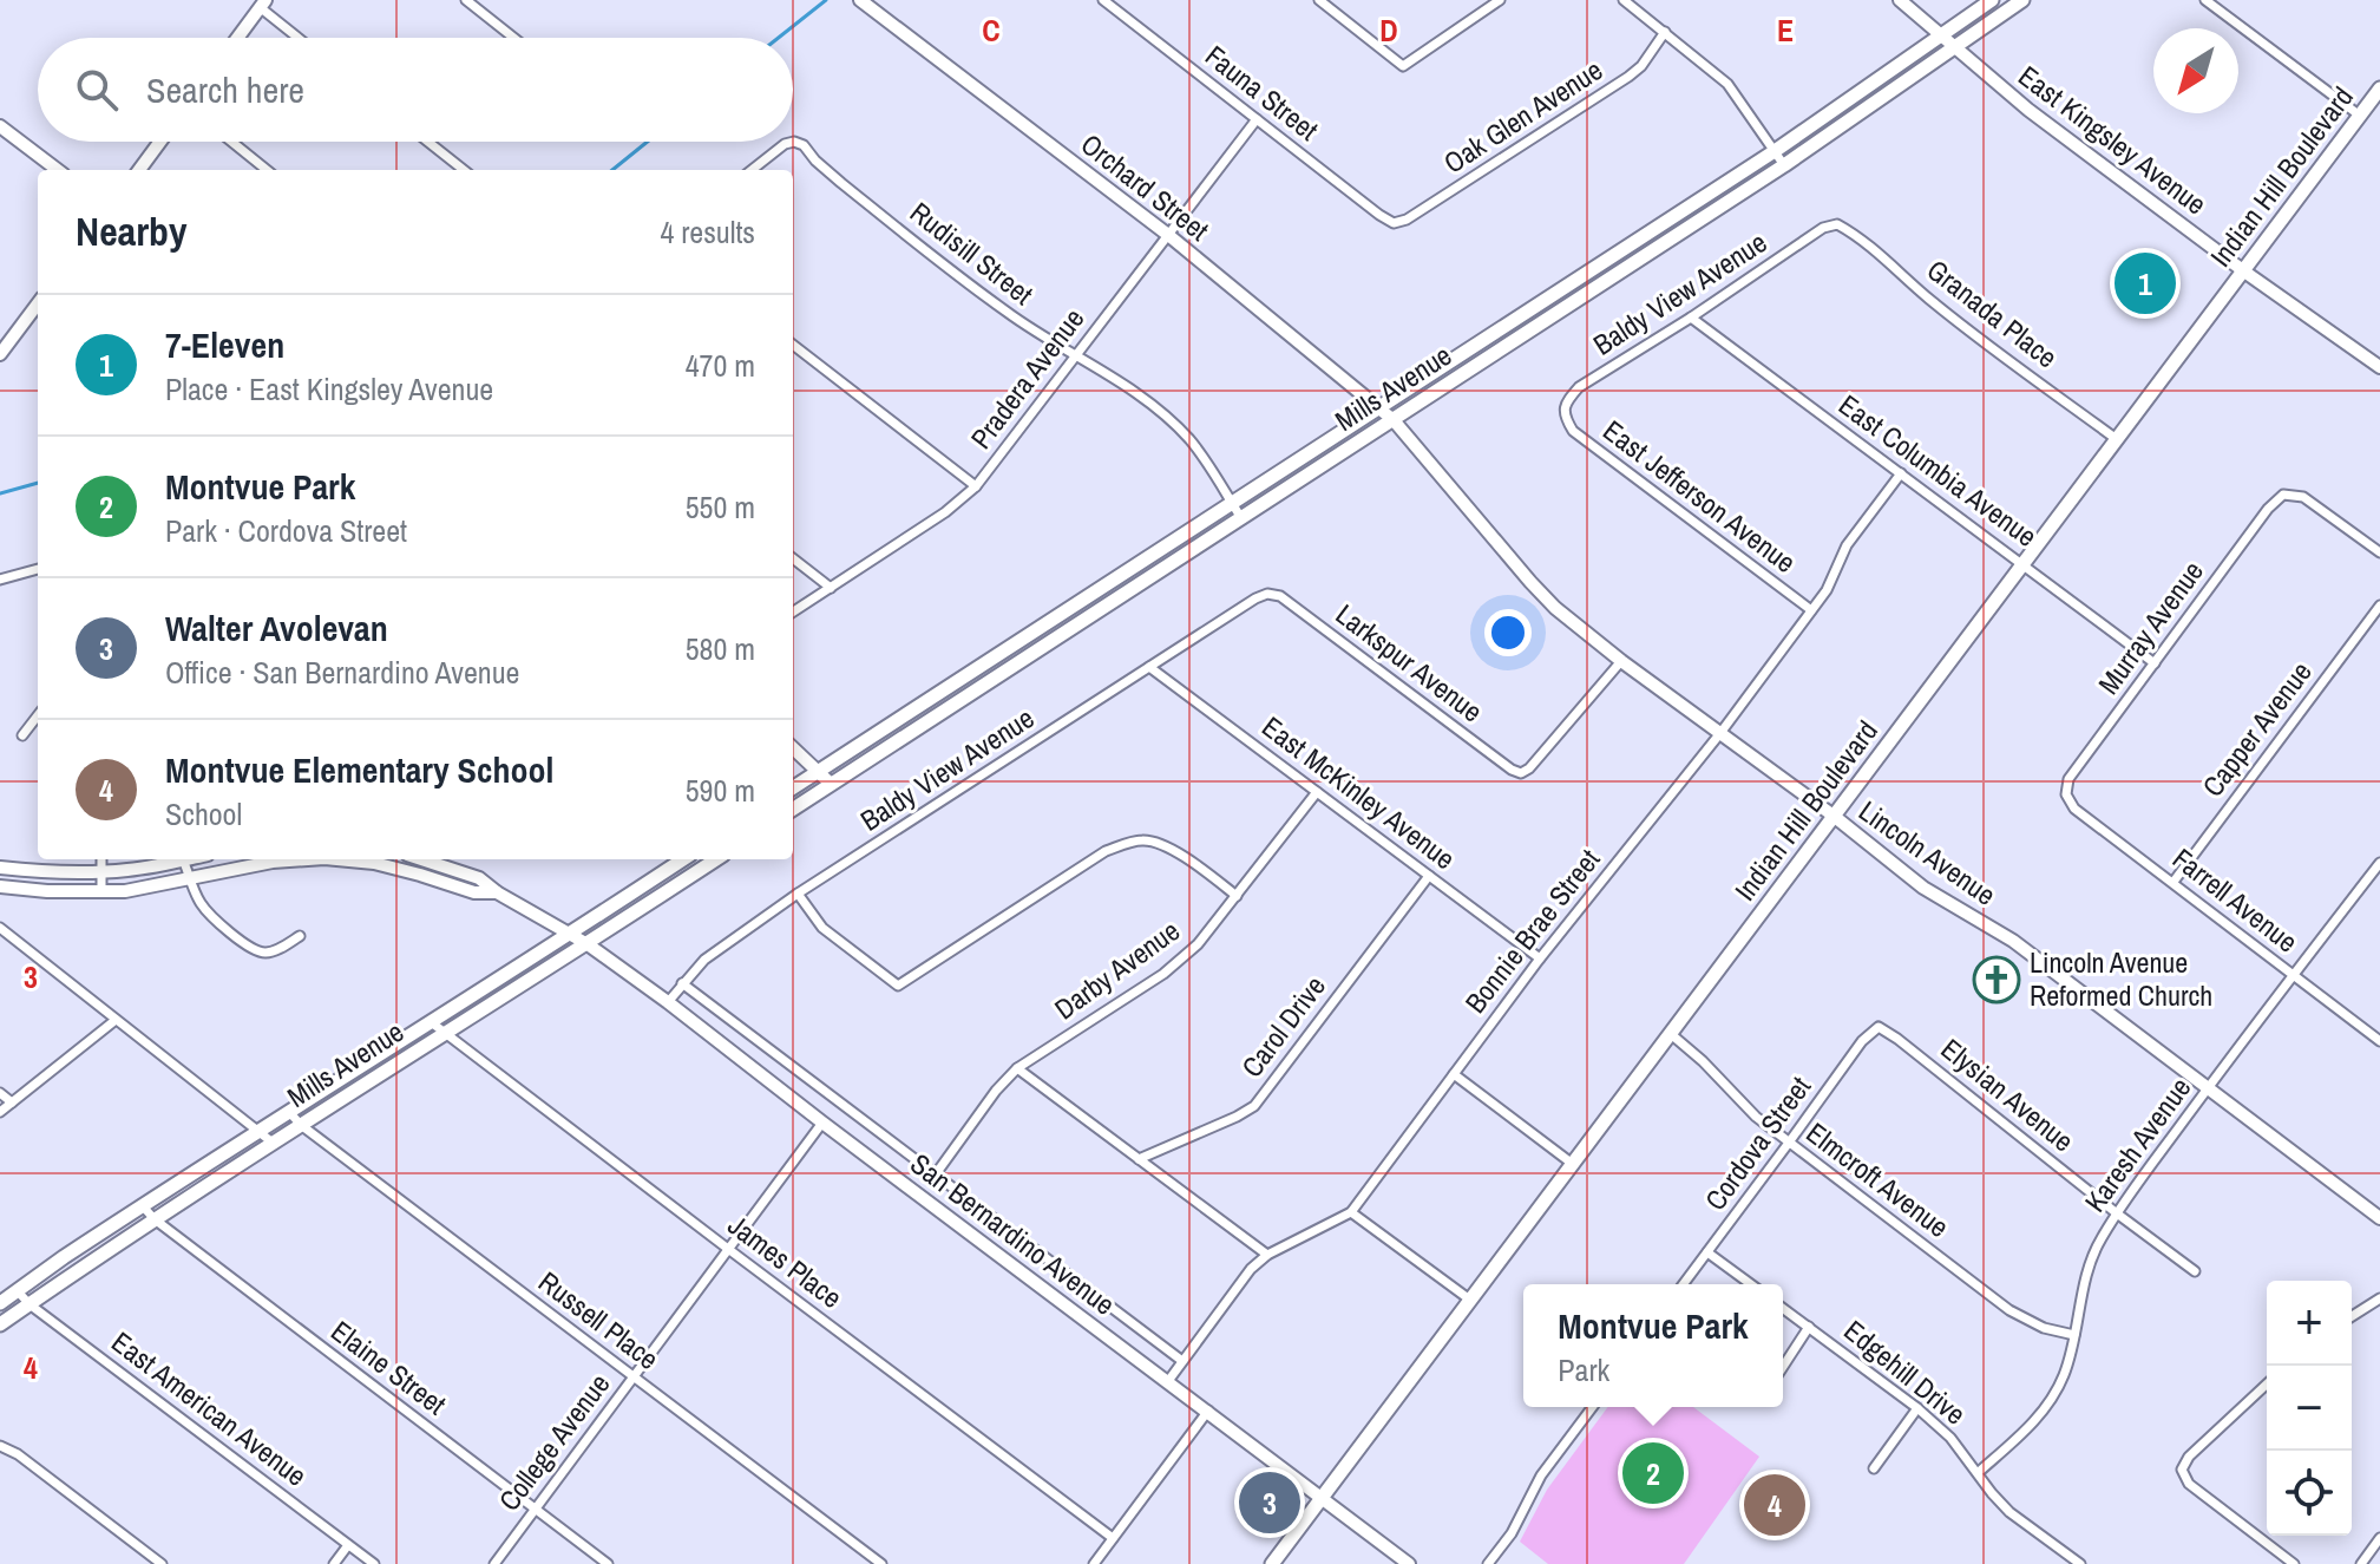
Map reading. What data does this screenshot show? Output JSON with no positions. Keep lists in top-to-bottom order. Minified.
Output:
{"streets":{"main road":["Indian Hill Boulevard","Mills Avenue"],"street":["Fauna Street","Oak Glen Avenue","East Kingsley Avenue","Orchard Street","Rudisill Street","Baldy View Avenue","Granada Place","Pradera Avenue","East Columbia Avenue","East Jefferson Avenue","Murray Avenue","Larkspur Avenue","Capper Avenue","East McKinley Avenue","Lincoln Avenue","Farrell Avenue","Bonnie Brae Street","Darby Avenue","Carol Drive","Elysian Avenue","Cordova Street","Karesh Avenue","Elmcroft Avenue","San Bernardino Avenue","James Place","Russell Place","Elaine Street","Edgehill Drive","East American Avenue","College Avenue"]},"crossings":[["Fauna Street","Oak Glen Avenue"],["Fauna Street","Pradera Avenue"],["East Kingsley Avenue","Indian Hill Boulevard"],["East Kingsley Avenue","Mills Avenue"],["Indian Hill Boulevard","Granada Place"],["Indian Hill Boulevard","East Columbia Avenue"],["Indian Hill Boulevard","Lincoln Avenue"],["Indian Hill Boulevard","Elmcroft Avenue"],["Indian Hill Boulevard","San Bernardino Avenue"],["Orchard Street","Pradera Avenue"],["Orchard Street","Mills Avenue"],["Orchard Street","Lincoln Avenue"],["Rudisill Street","Pradera Avenue"],["Rudisill Street","Mills Avenue"],["Baldy View Avenue","Granada Place"],["Baldy View Avenue","East Columbia Avenue"],["Baldy View Avenue","East Jefferson Avenue"],["Baldy View Avenue","Larkspur Avenue"],["Baldy View Avenue","East McKinley Avenue"],["Baldy View Avenue","San Bernardino Avenue"],["Mills Avenue","Lincoln Avenue"],["Mills Avenue","San Bernardino Avenue"],["Mills Avenue","James Place"],["Mills Avenue","Russell Place"],["Mills Avenue","Elaine Street"],["Mills Avenue","East American Avenue"],["East Columbia Avenue","Murray Avenue"],["East Columbia Avenue","Bonnie Brae Street"],["East Jefferson Avenue","Bonnie Brae Street"],["Murray Avenue","Farrell Avenue"],["Larkspur Avenue","Lincoln Avenue"],["Capper Avenue","Farrell Avenue"],["East McKinley Avenue","Bonnie Brae Street"],["East McKinley Avenue","Darby Avenue"],["East McKinley Avenue","Carol Drive"],["Lincoln Avenue","Bonnie Brae Street"],["Lincoln Avenue","Karesh Avenue"],["Farrell Avenue","Karesh Avenue"],["Bonnie Brae Street","San Bernardino Avenue"],["Elysian Avenue","Cordova Street"],["Elysian Avenue","Karesh Avenue"],["Cordova Street","Elmcroft Avenue"],["Karesh Avenue","Elmcroft Avenue"],["Karesh Avenue","Edgehill Drive"],["San Bernardino Avenue","College Avenue"],["James Place","College Avenue"],["Russell Place","College Avenue"],["Elaine Street","College Avenue"]],"places":{"church":["Lincoln Avenue Reformed Church"]},"north":"bottom left","page":{"search":"Search here","heading":["Nearby","4 results"],"pins":["1","2","3","4"],"list":[{"mark":"1","name":"7-Eleven","note":"Place · East Kingsley Avenue","value":"470 m"},{"mark":"2","name":"Montvue Park","note":"Park · Cordova Street","value":"550 m"},{"mark":"3","name":"Walter Avolevan","note":"Office · San Bernardino Avenue","value":"580 m"},{"mark":"4","name":"Montvue Elementary School","note":"School","value":"590 m"}],"map_buttons":["+","−"],"popup":["Montvue Park","Park"]},"grid":{"columns":["C","D","E"],"rows":["3","4"]}}
